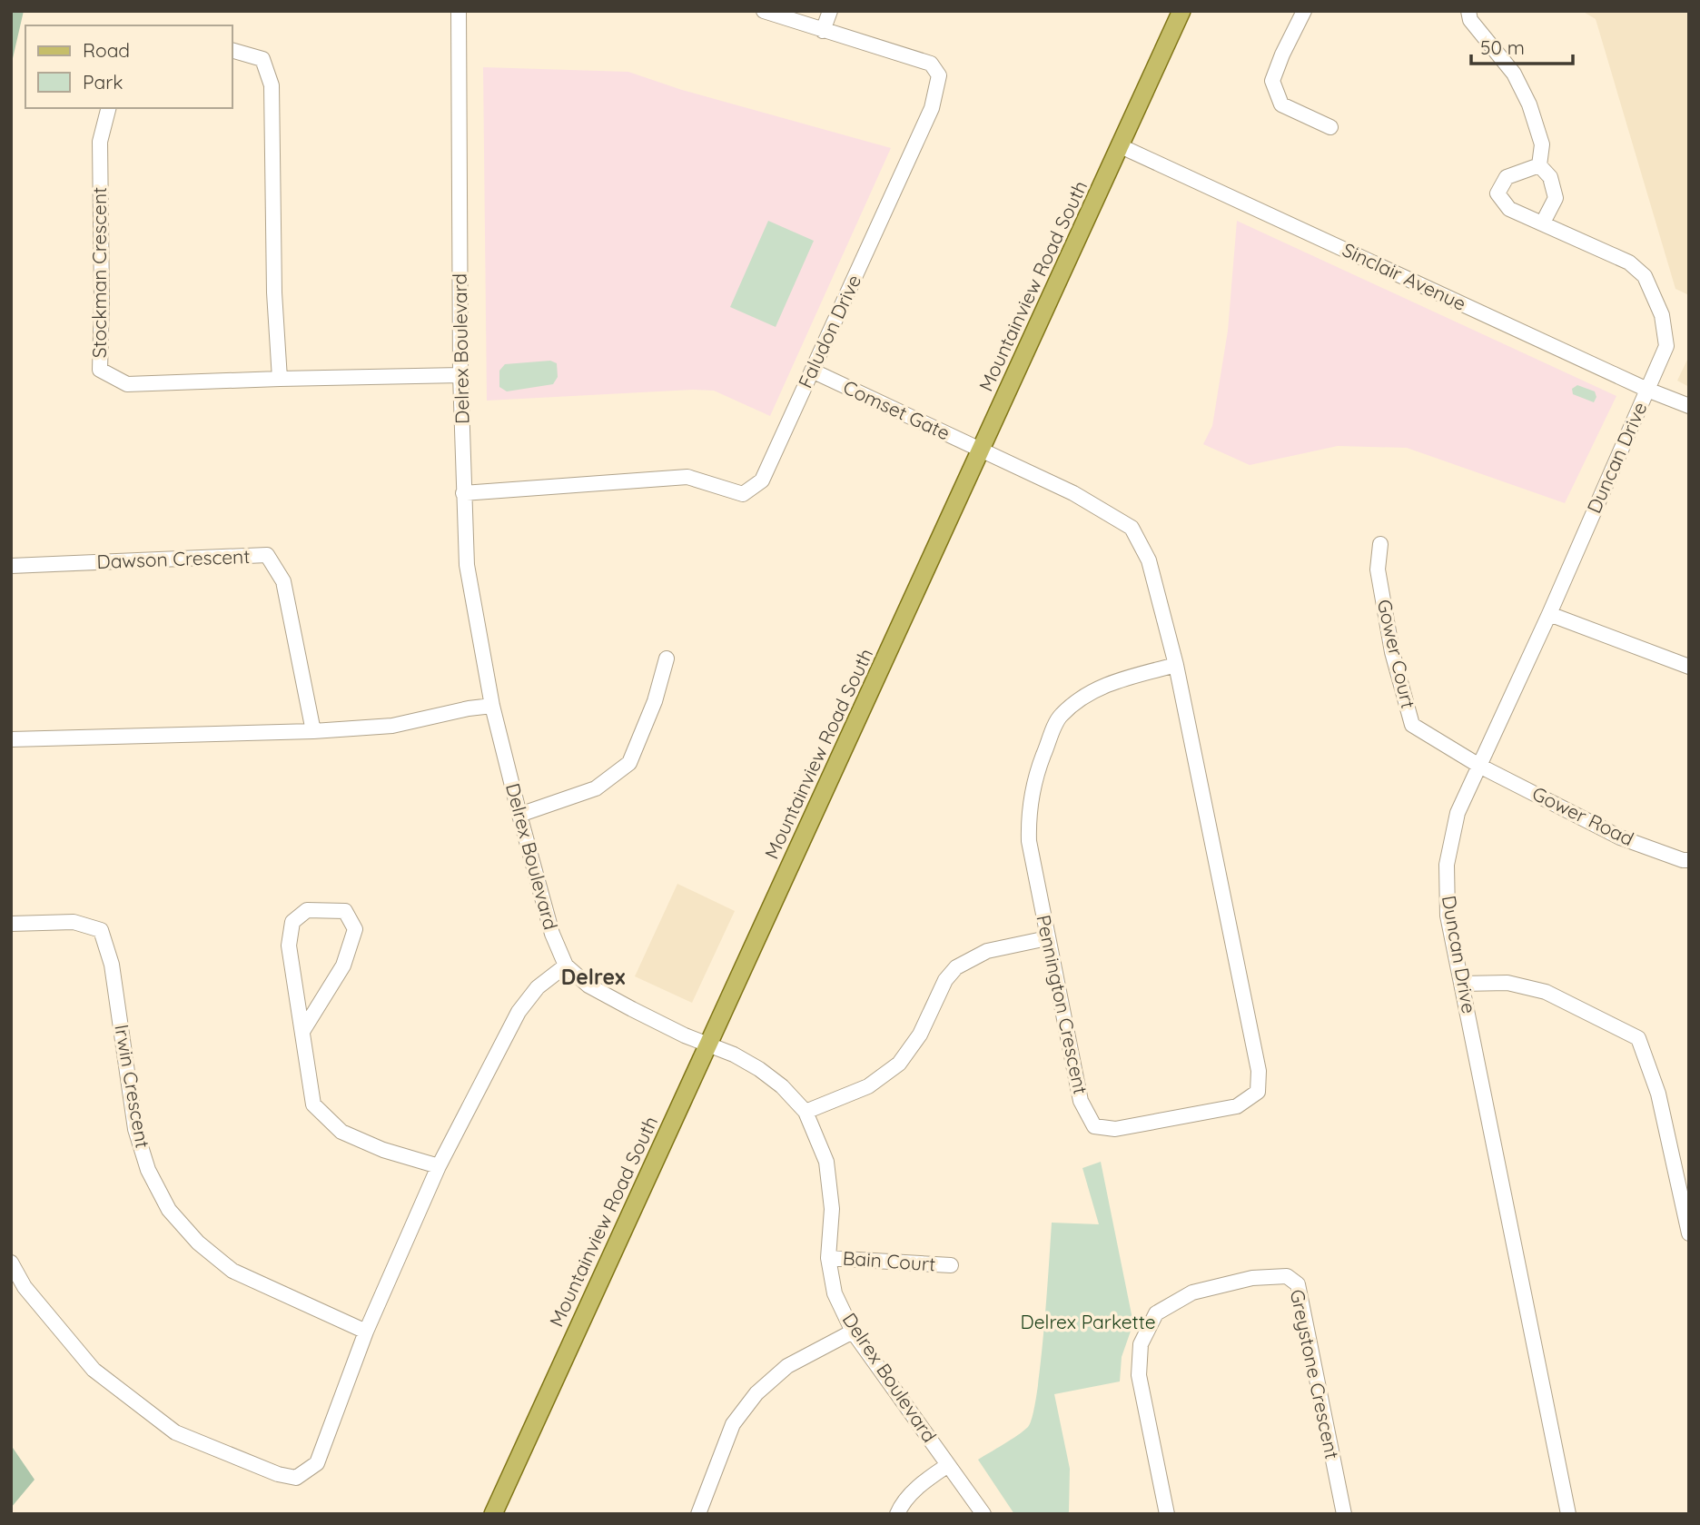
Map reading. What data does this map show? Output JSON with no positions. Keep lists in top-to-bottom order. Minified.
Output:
{"streets":{"main road":["Mountainview Road South"],"street":["Stockman Crescent","Sinclair Avenue","Faludon Drive","Delrex Boulevard","Comset Gate","Duncan Drive","Dawson Crescent","Gower Court","Gower Road","Pennington Crescent","Irwin Crescent","Bain Court","Greystone Crescent"]},"crossings":[["Stockman Crescent","Delrex Boulevard"],["Sinclair Avenue","Mountainview Road South"],["Sinclair Avenue","Duncan Drive"],["Mountainview Road South","Delrex Boulevard"],["Mountainview Road South","Comset Gate"],["Mountainview Road South","Pennington Crescent"],["Faludon Drive","Delrex Boulevard"],["Faludon Drive","Comset Gate"],["Delrex Boulevard","Bain Court"],["Comset Gate","Pennington Crescent"],["Duncan Drive","Gower Court"],["Duncan Drive","Gower Road"],["Gower Court","Gower Road"]],"districts":["Delrex"],"parks":["Delrex Parkette"],"legend":["Road","Park"],"scale_bar":"50 m"}
